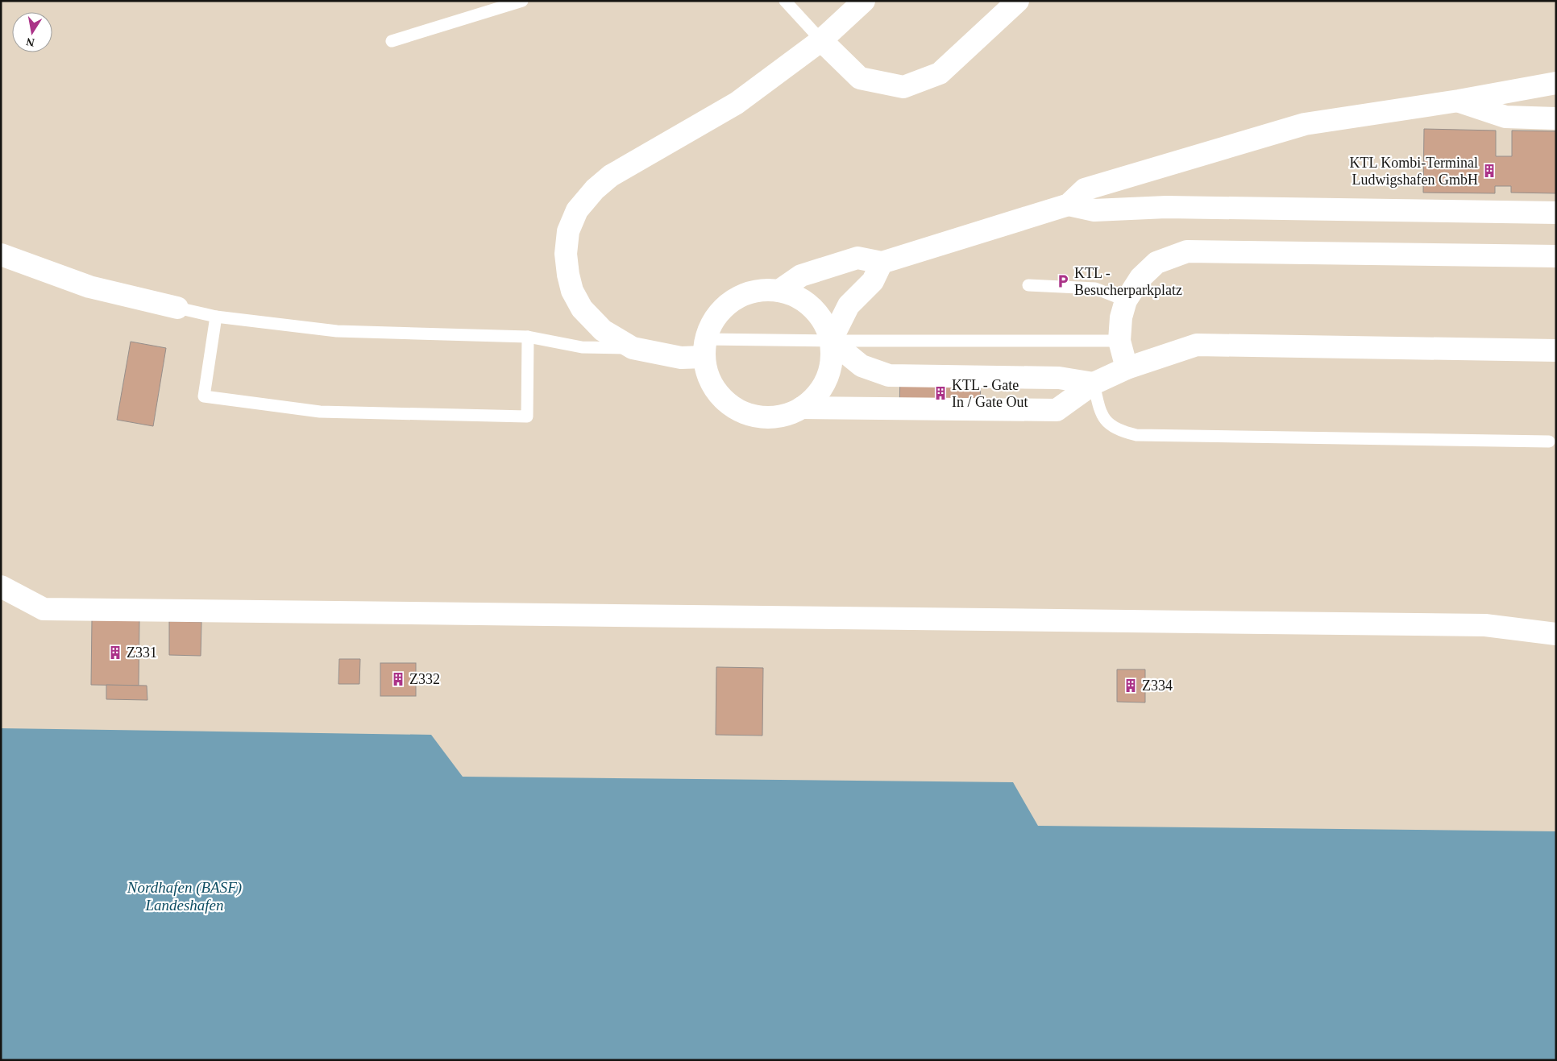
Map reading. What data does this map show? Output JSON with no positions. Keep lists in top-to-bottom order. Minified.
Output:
{"water":["Nordhafen (BASF) Landeshafen"],"places":{"building":["KTL Kombi-Terminal Ludwigshafen GmbH","KTL - Gate In / Gate Out","Z331","Z332","Z334"],"parking":["KTL - Besucherparkplatz"]},"north":"bottom"}
